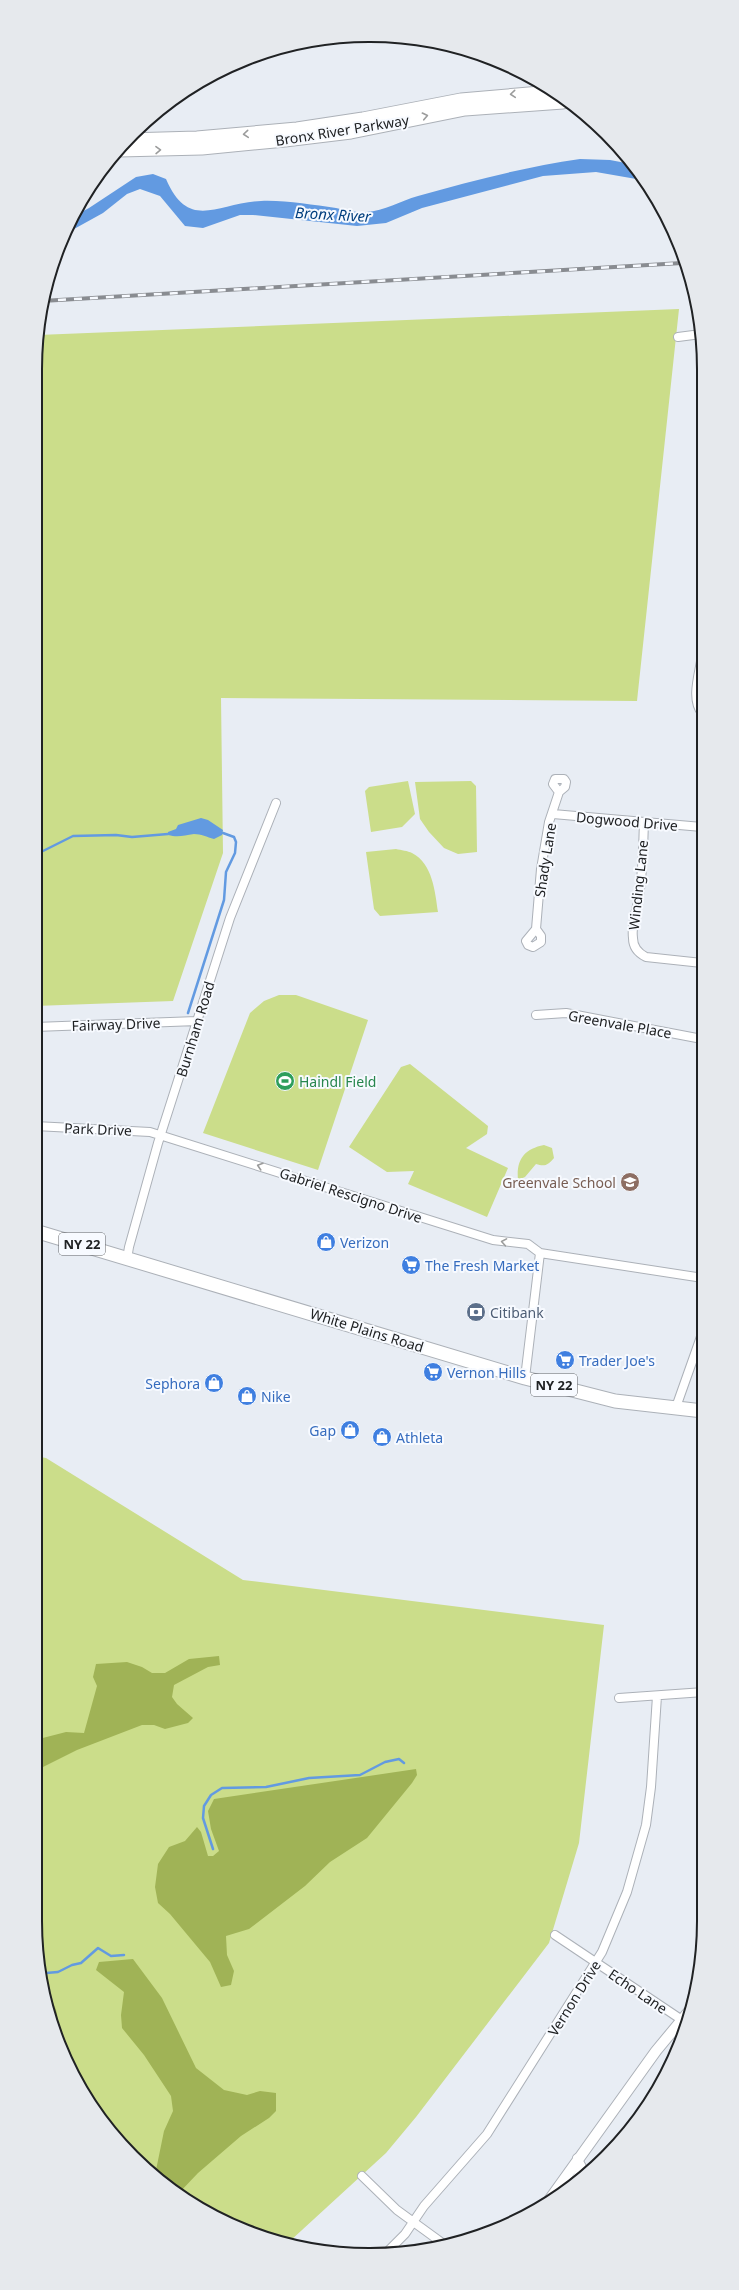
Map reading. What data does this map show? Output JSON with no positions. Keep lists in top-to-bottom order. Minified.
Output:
{"streets":{"main road":["Bronx River Parkway","NY 22","White Plains Road"],"street":["Dogwood Drive","Shady Lane","Winding Lane","Fairway Drive","Greenvale Place","Burnham Road","Park Drive","Gabriel Rescigno Drive","Echo Lane","Vernon Drive"]},"crossings":[["Dogwood Drive","Shady Lane"],["Dogwood Drive","Winding Lane"],["Fairway Drive","Burnham Road"],["Burnham Road","Park Drive"],["Burnham Road","Gabriel Rescigno Drive"],["Burnham Road","White Plains Road"],["Park Drive","Gabriel Rescigno Drive"],["Echo Lane","Vernon Drive"]],"one_way":["Gabriel Rescigno Drive"],"water":["Bronx River"],"places":{"sports":["Haindl Field"],"school or university":["Greenvale School"],"shop":["Verizon","Sephora","Nike","Gap","Athleta"],"supermarket":["The Fresh Market","Trader Joe's","Vernon Hills"],"bank":["Citibank"]}}
